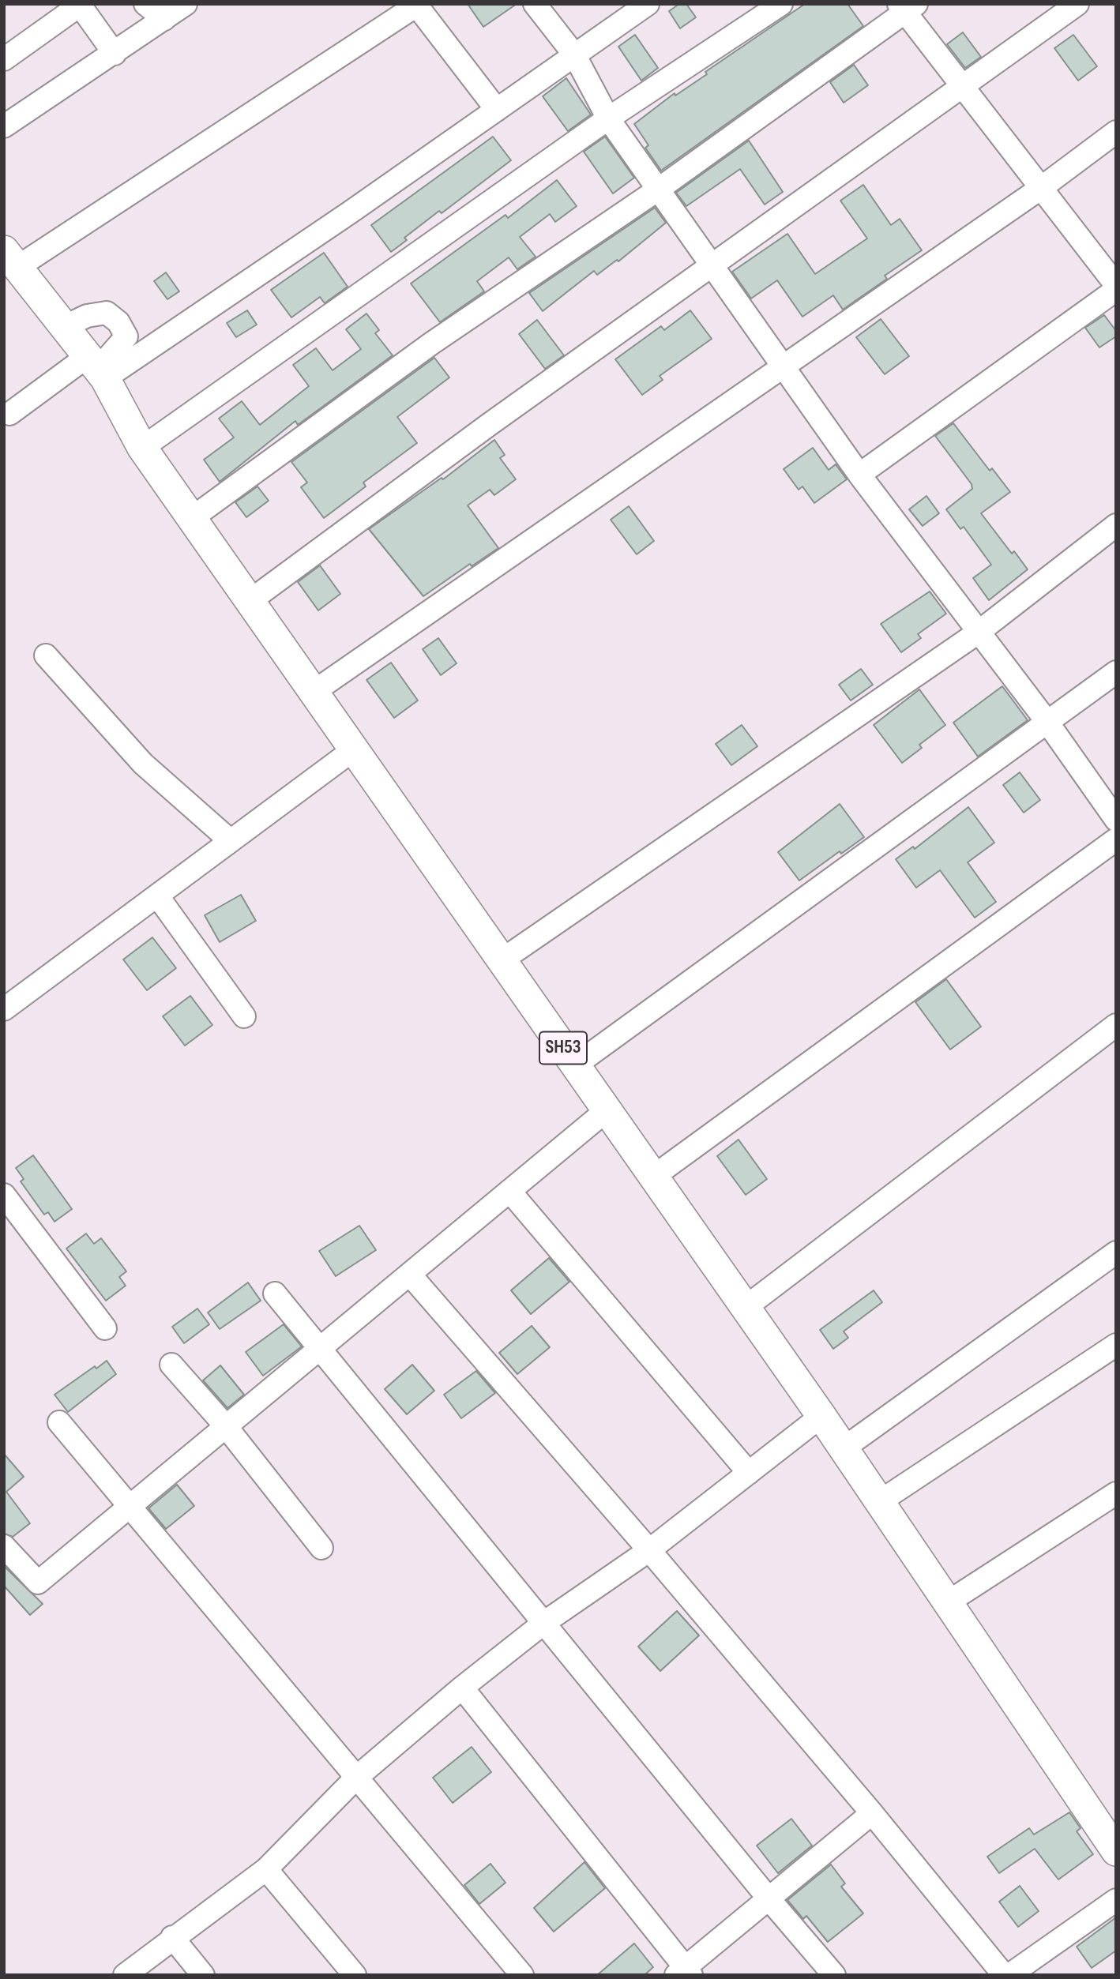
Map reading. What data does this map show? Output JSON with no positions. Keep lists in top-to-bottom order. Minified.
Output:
{"streets":{"main road":["SH53"]}}
